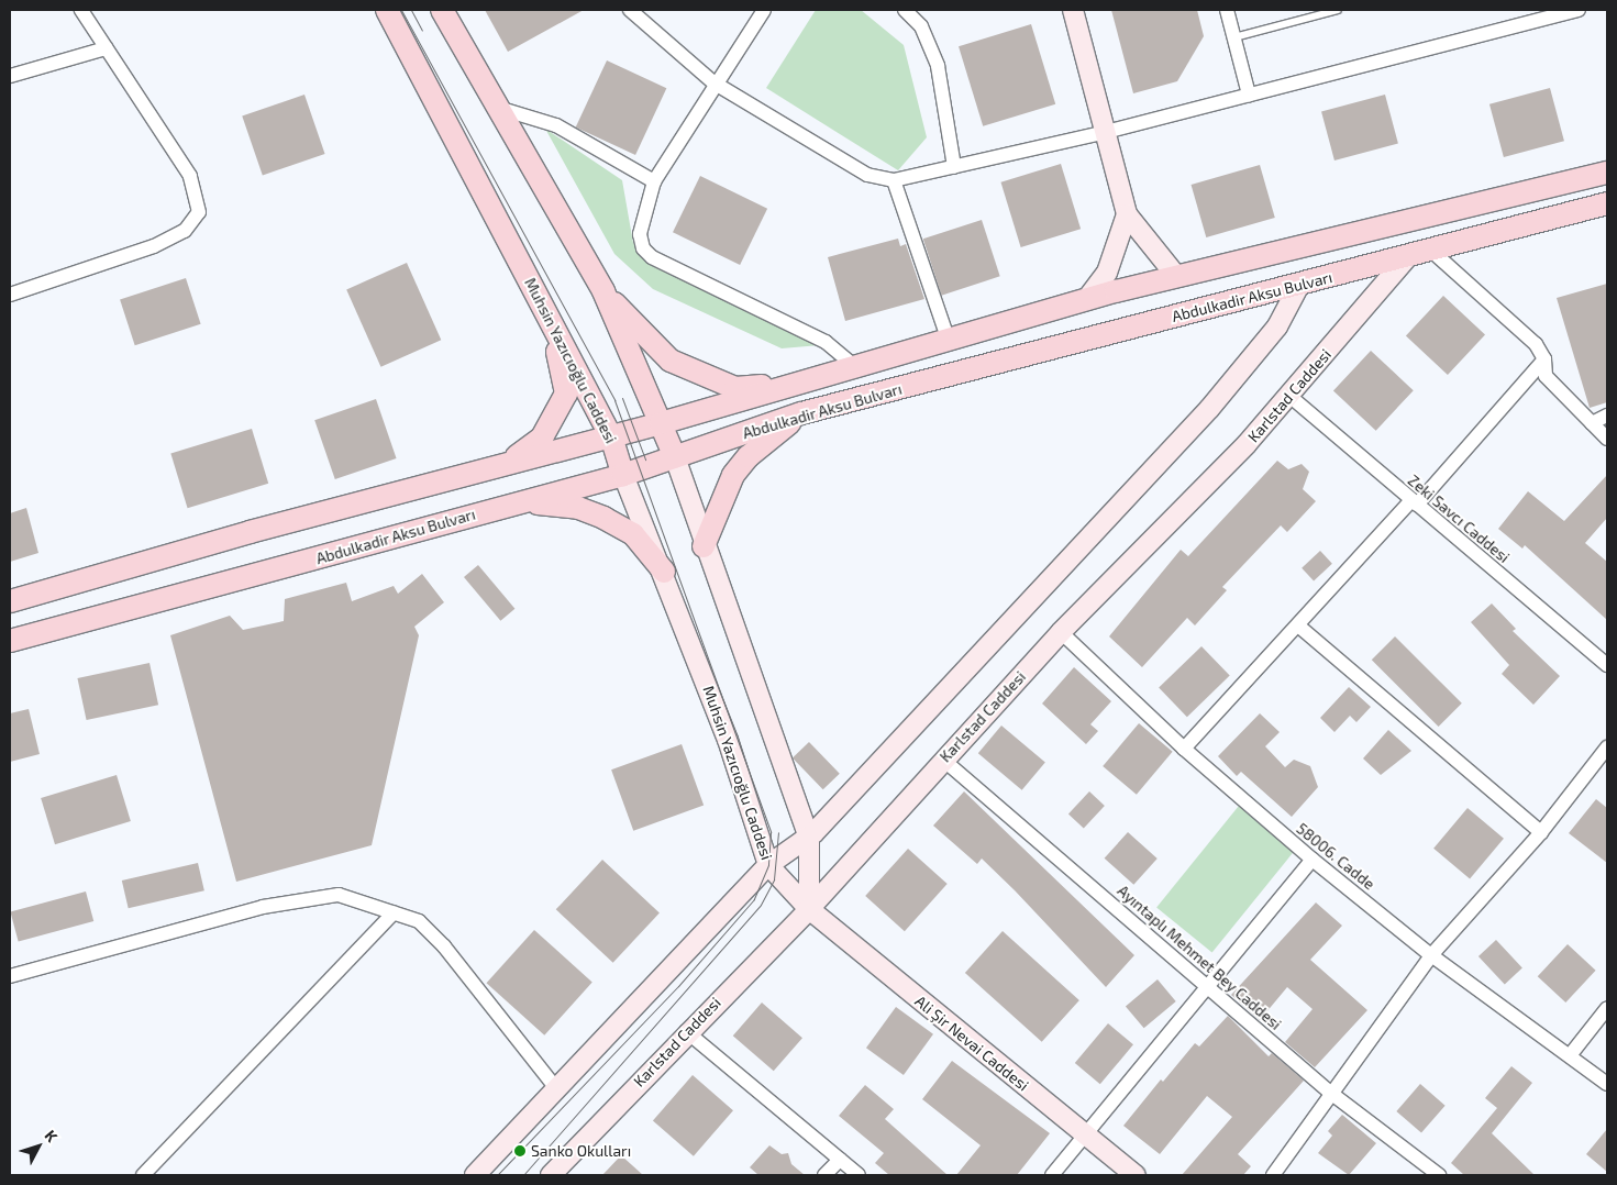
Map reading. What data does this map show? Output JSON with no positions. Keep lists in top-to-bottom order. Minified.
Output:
{"streets":{"main road":["Abdulkadir Aksu Bulvarı","Muhsin Yazıcıoğlu Caddesi"],"street":["Karlstad Caddesi","Zeki Savcı Caddesi","58006. Cadde","Ayıntaplı Mehmet Bey Caddesi","Ali Şir Nevai Caddesi"]},"crossings":[["Abdulkadir Aksu Bulvarı","Muhsin Yazıcıoğlu Caddesi"],["Abdulkadir Aksu Bulvarı","Karlstad Caddesi"],["Muhsin Yazıcıoğlu Caddesi","Karlstad Caddesi"],["Muhsin Yazıcıoğlu Caddesi","Ali Şir Nevai Caddesi"],["Karlstad Caddesi","Zeki Savcı Caddesi"],["Karlstad Caddesi","58006. Cadde"],["Karlstad Caddesi","Ayıntaplı Mehmet Bey Caddesi"],["Karlstad Caddesi","Ali Şir Nevai Caddesi"]],"places":["Sanko Okulları"],"north":"top right"}
